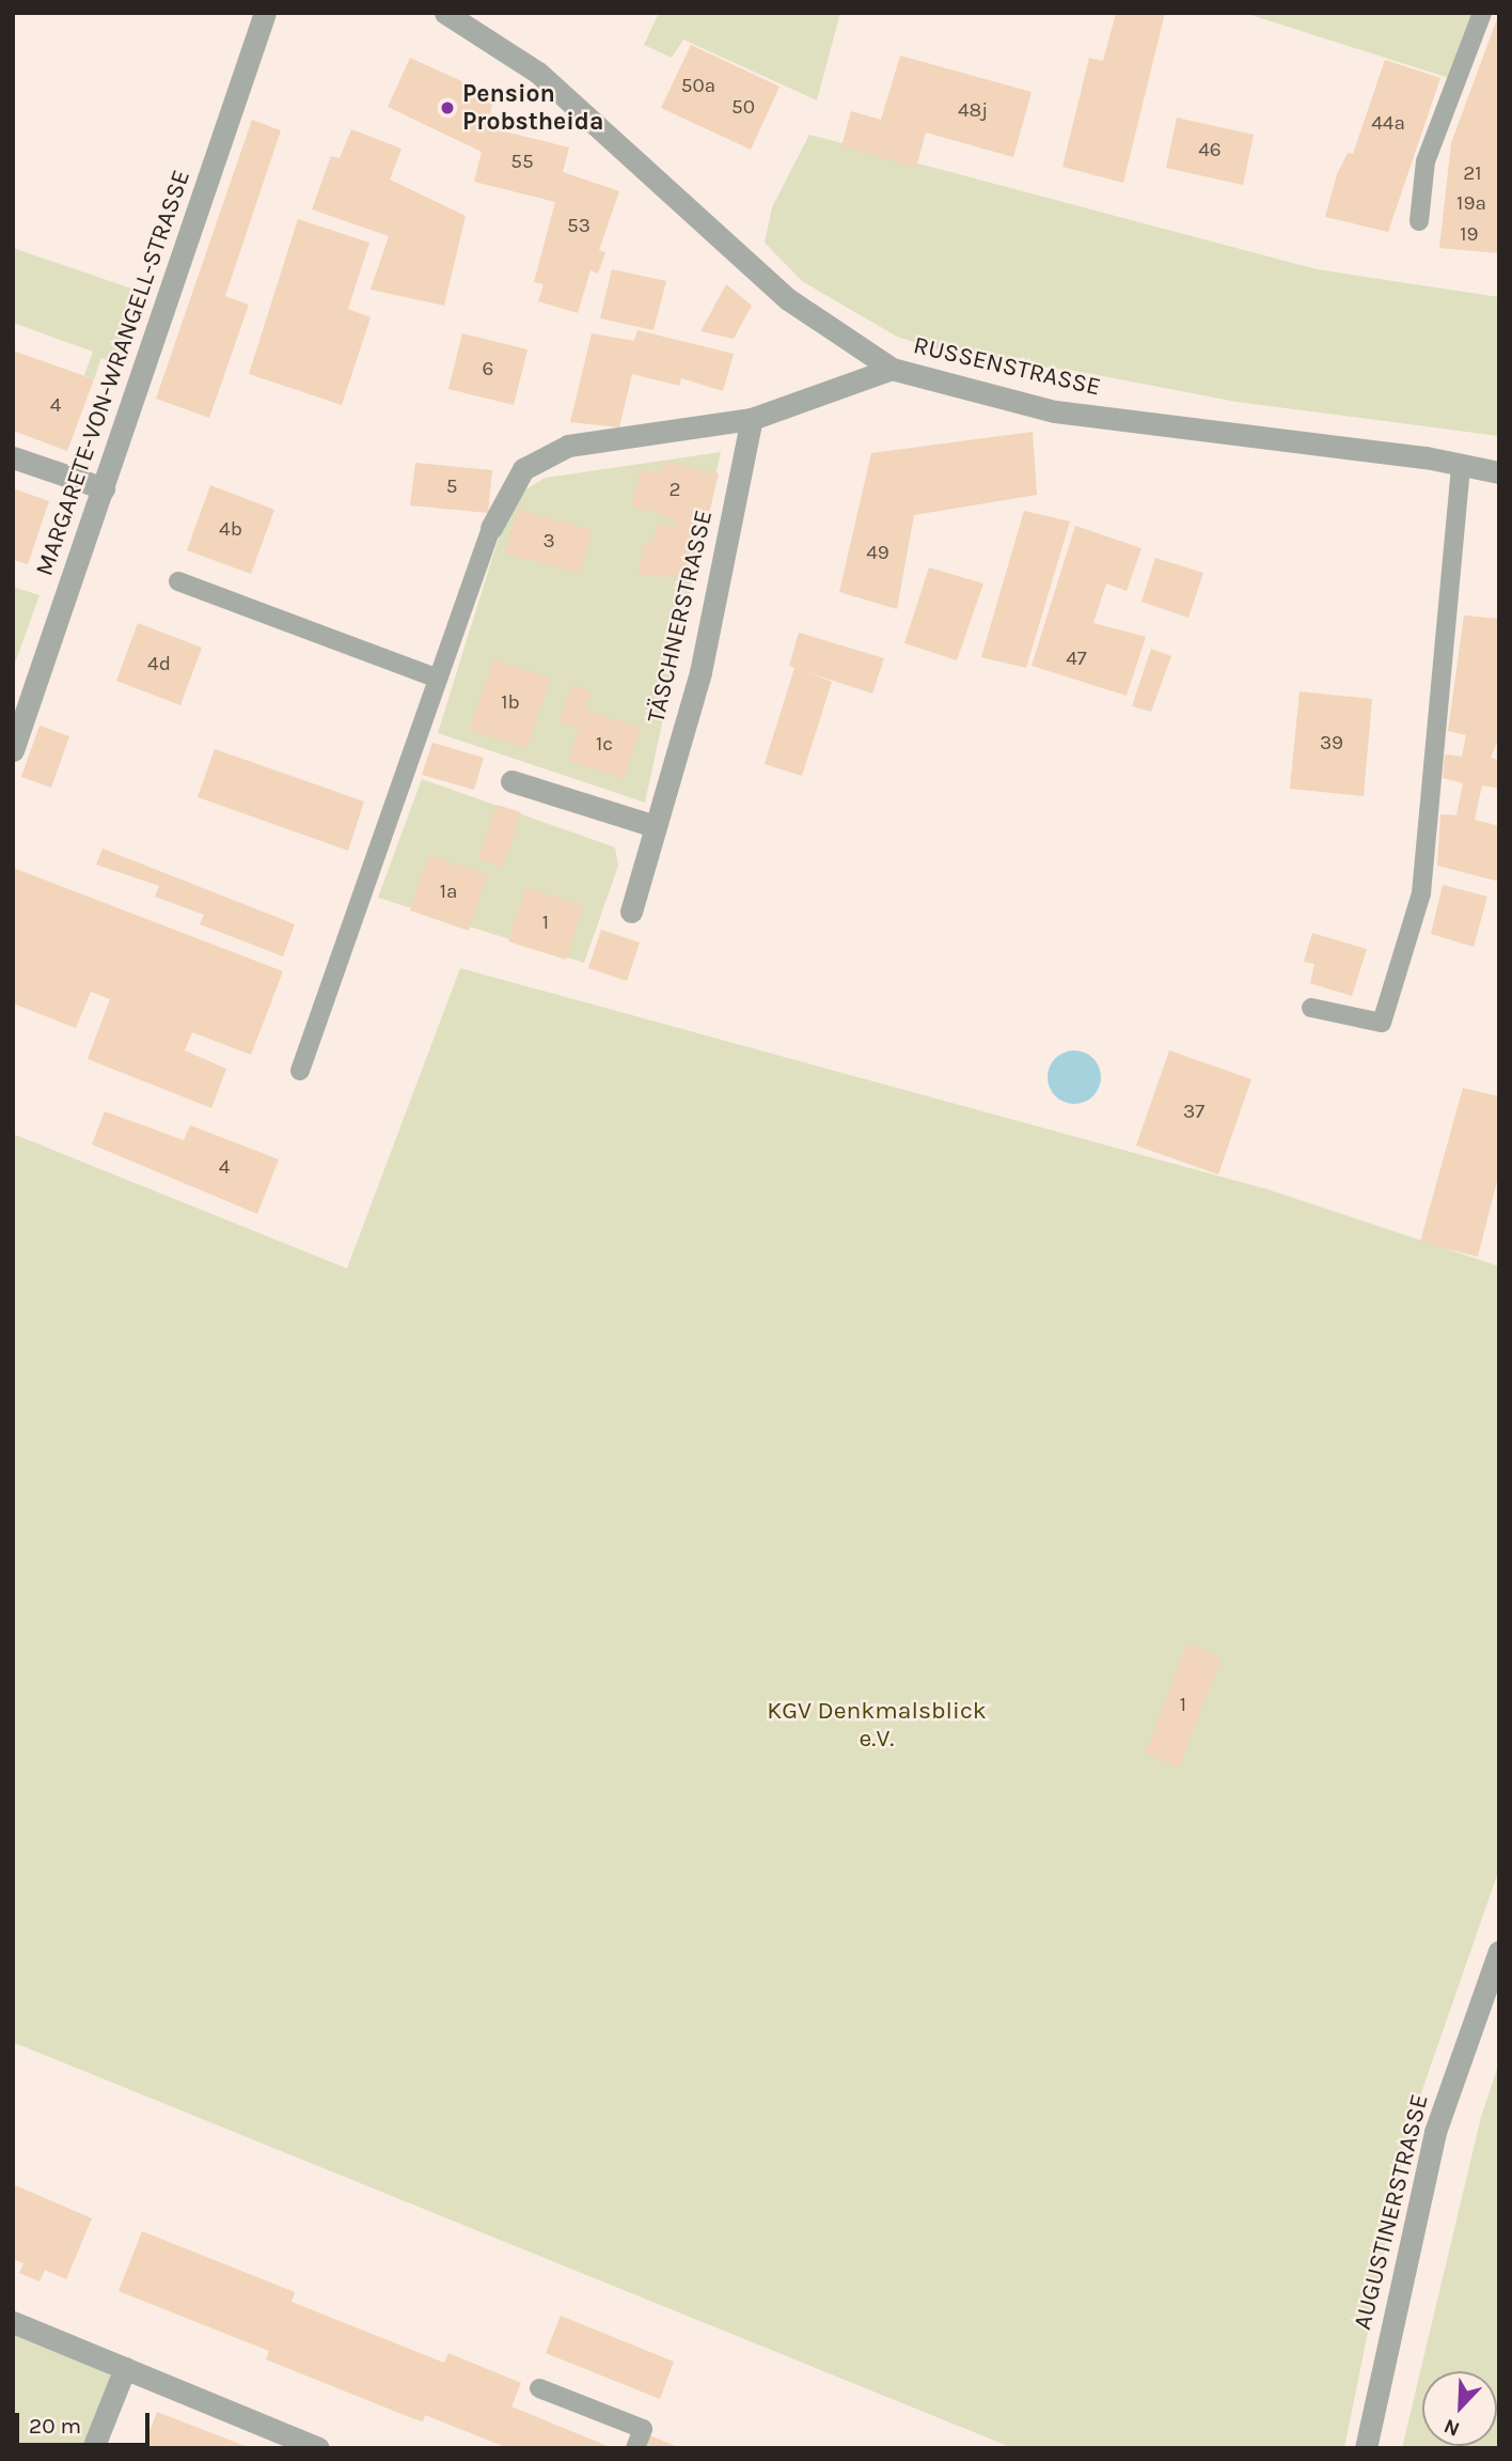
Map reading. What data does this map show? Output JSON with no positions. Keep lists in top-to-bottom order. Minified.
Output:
{"streets":{"street":["RUSSENSTRASSE","MARGARETE-VON-WRANGELL-STRASSE","TÄSCHNERSTRASSE","AUGUSTINERSTRASSE"]},"parks":["KGV Denkmalsblick e.V."],"places":["Pension Probstheida"],"house_numbers":["50a","50","48j","44a","46","55","21","19a","53","19","6","4","5","2","4b","3","49","47","4d","1b","39","1c","1a","1","37","4","1"],"scale_bar":"20 m","north":"bottom left"}
